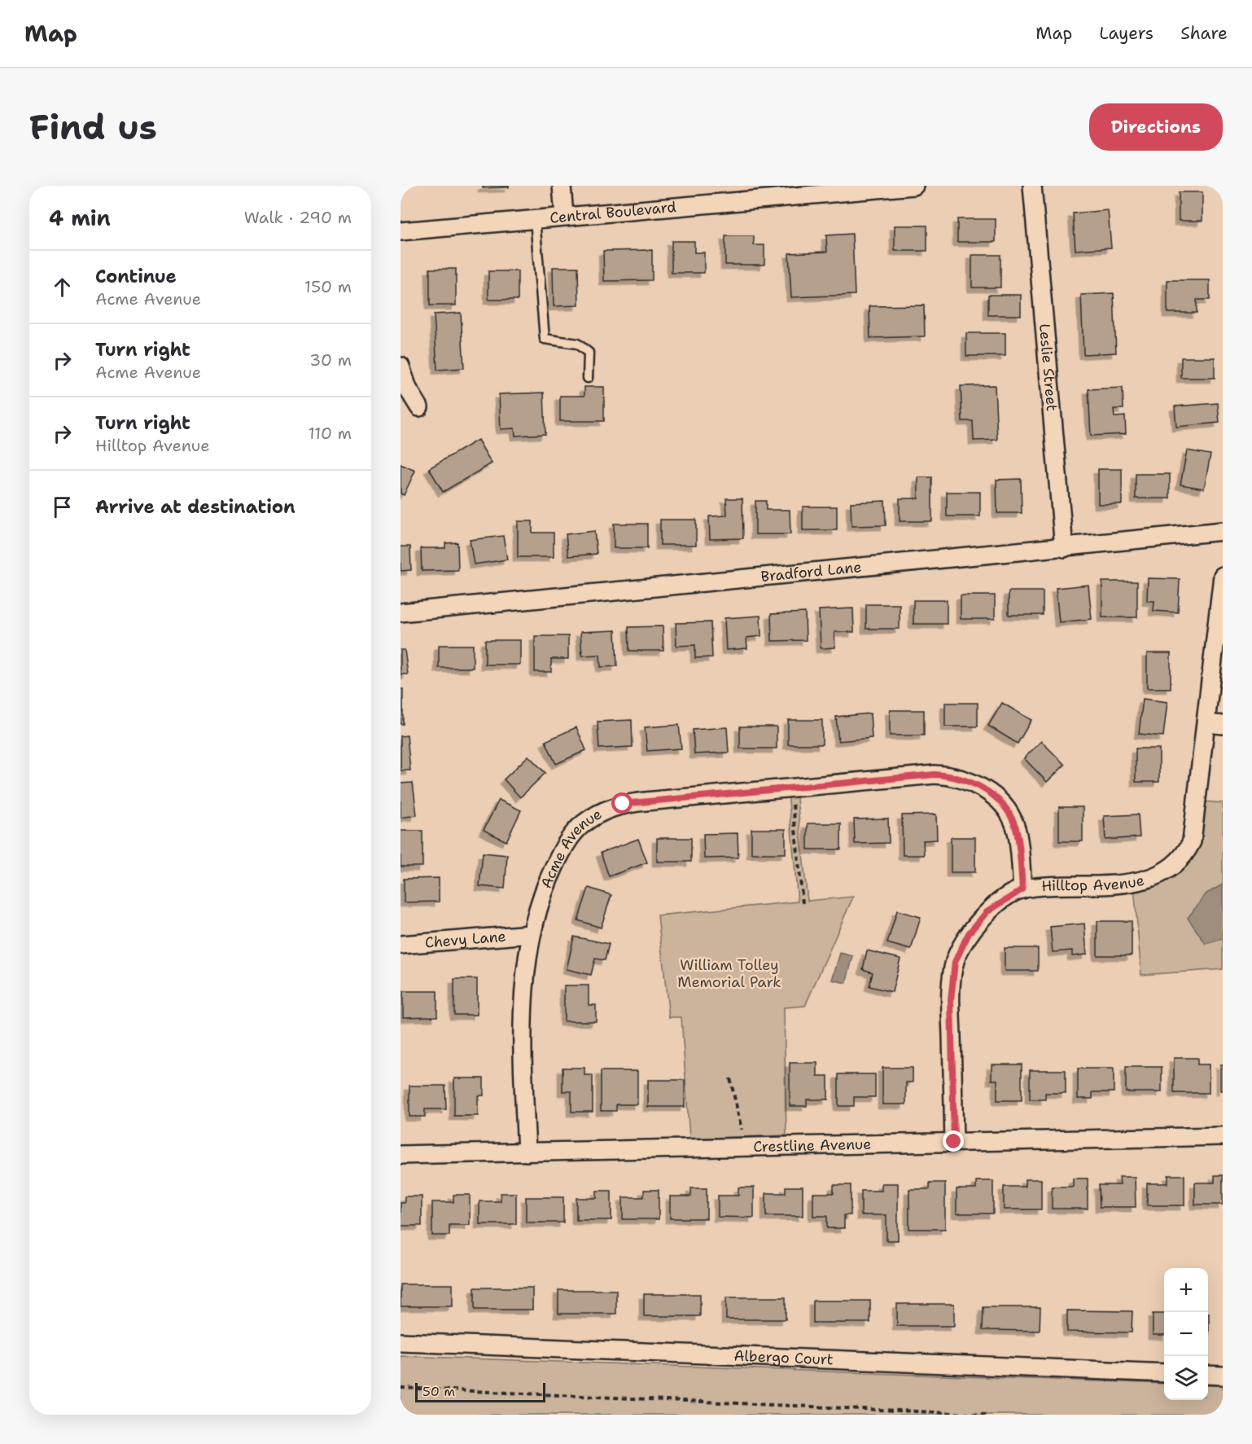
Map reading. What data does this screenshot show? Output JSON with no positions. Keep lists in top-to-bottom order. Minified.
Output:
{"streets":{"street":["Central Boulevard","Leslie Street","Bradford Lane","Acme Avenue","Hilltop Avenue","Chevy Lane","Crestline Avenue","Albergo Court"]},"crossings":[["Leslie Street","Bradford Lane"],["Acme Avenue","Hilltop Avenue"],["Acme Avenue","Chevy Lane"],["Acme Avenue","Crestline Avenue"],["Hilltop Avenue","Crestline Avenue"]],"parks":["William Tolley Memorial Park"],"scale_bar":"50 m","page":{"header":"Map","nav":["Map","Layers","Share"],"buttons":"Directions","title":"Find us","heading":["4 min","Walk · 290 m"],"list":[["Continue","Acme Avenue","150 m"],["Turn right","Acme Avenue","30 m"],["Turn right","Hilltop Avenue","110 m"],"Arrive at destination"],"map_buttons":["+","−"],"scale":"50 m"}}
